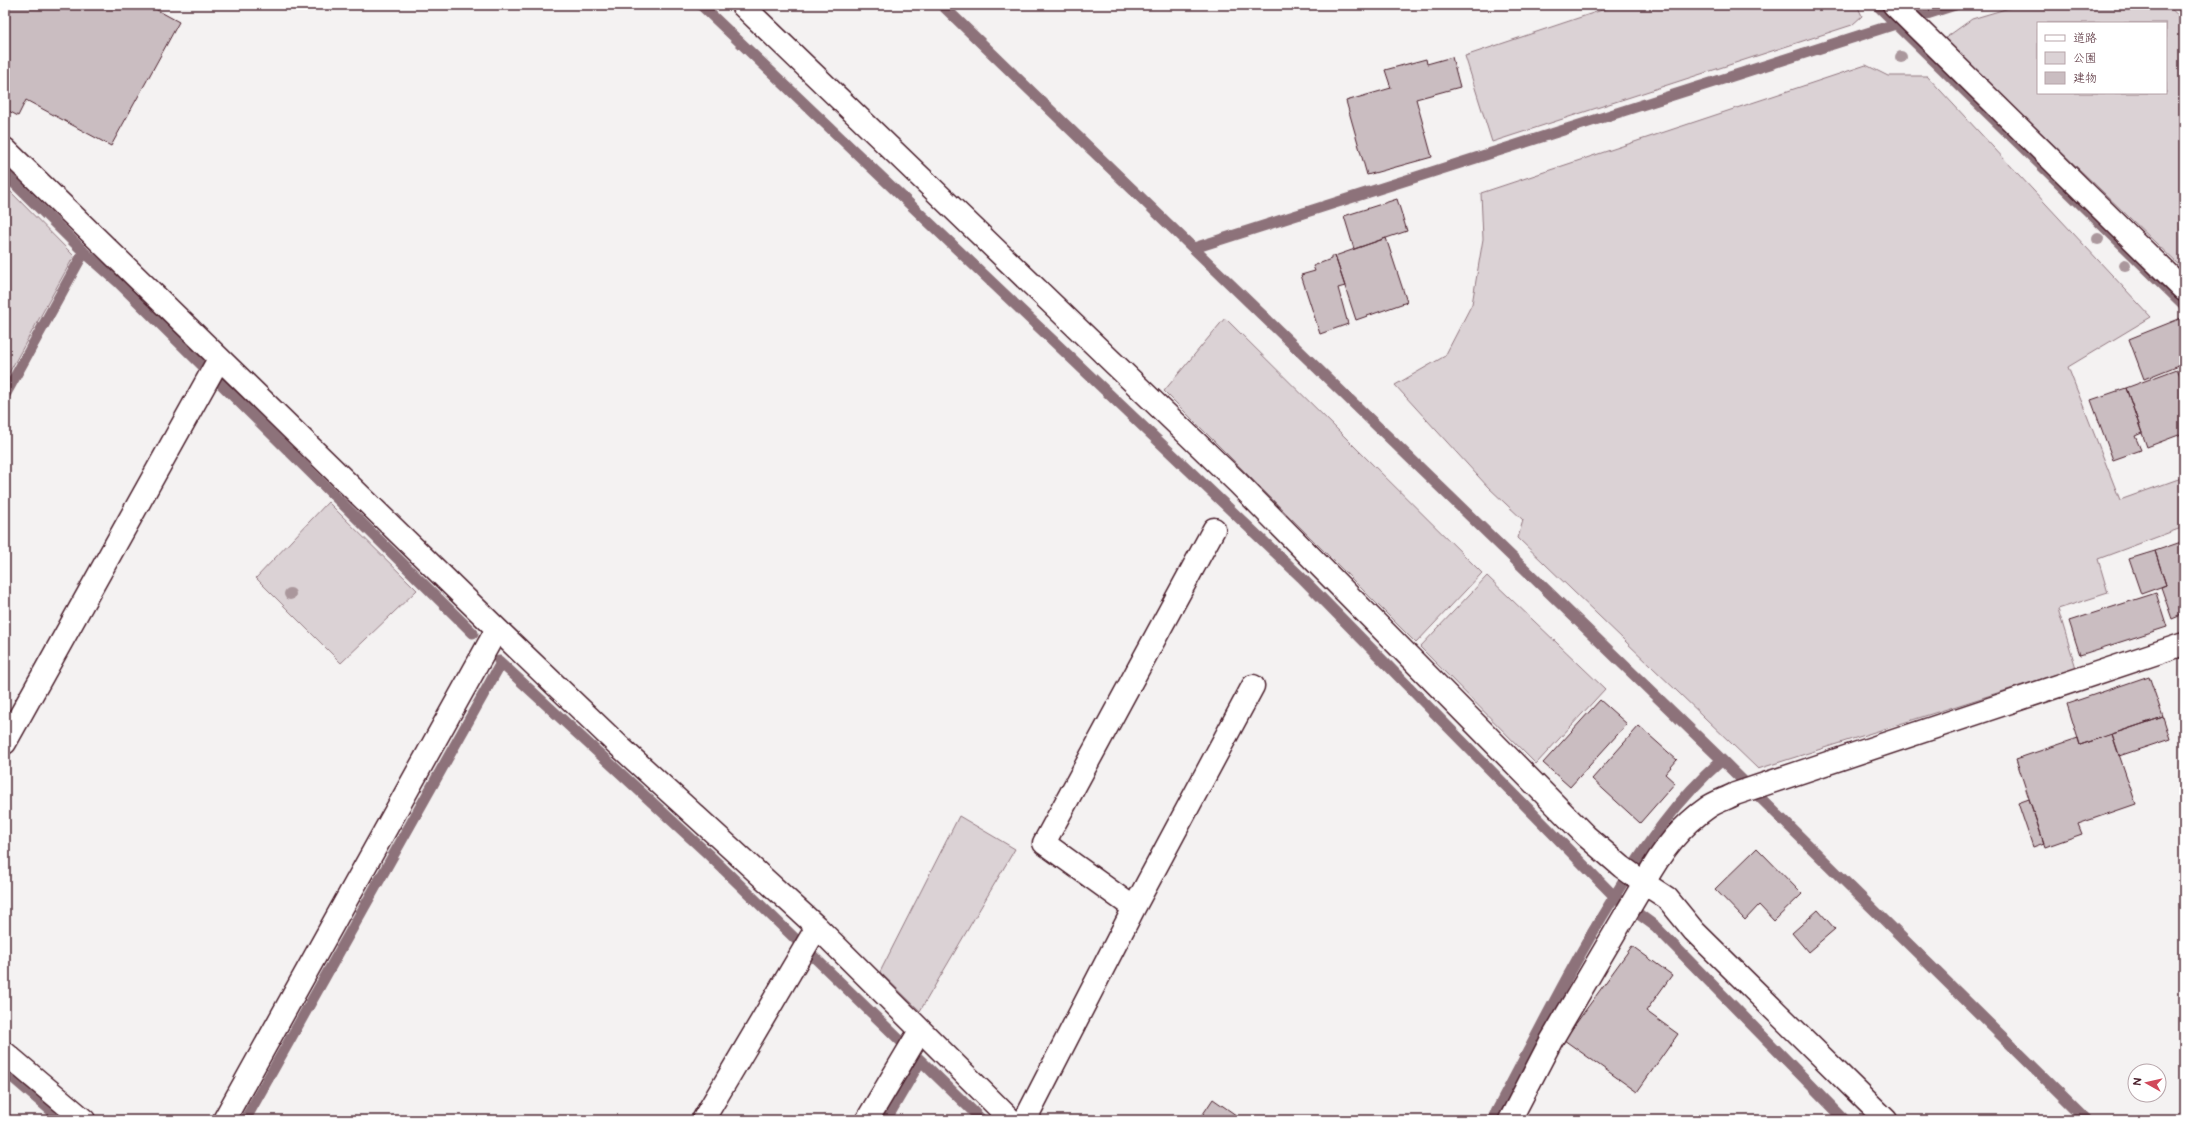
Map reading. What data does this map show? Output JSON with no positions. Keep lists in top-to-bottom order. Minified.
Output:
{"legend":["道路","公園","建物"],"north":"left"}
